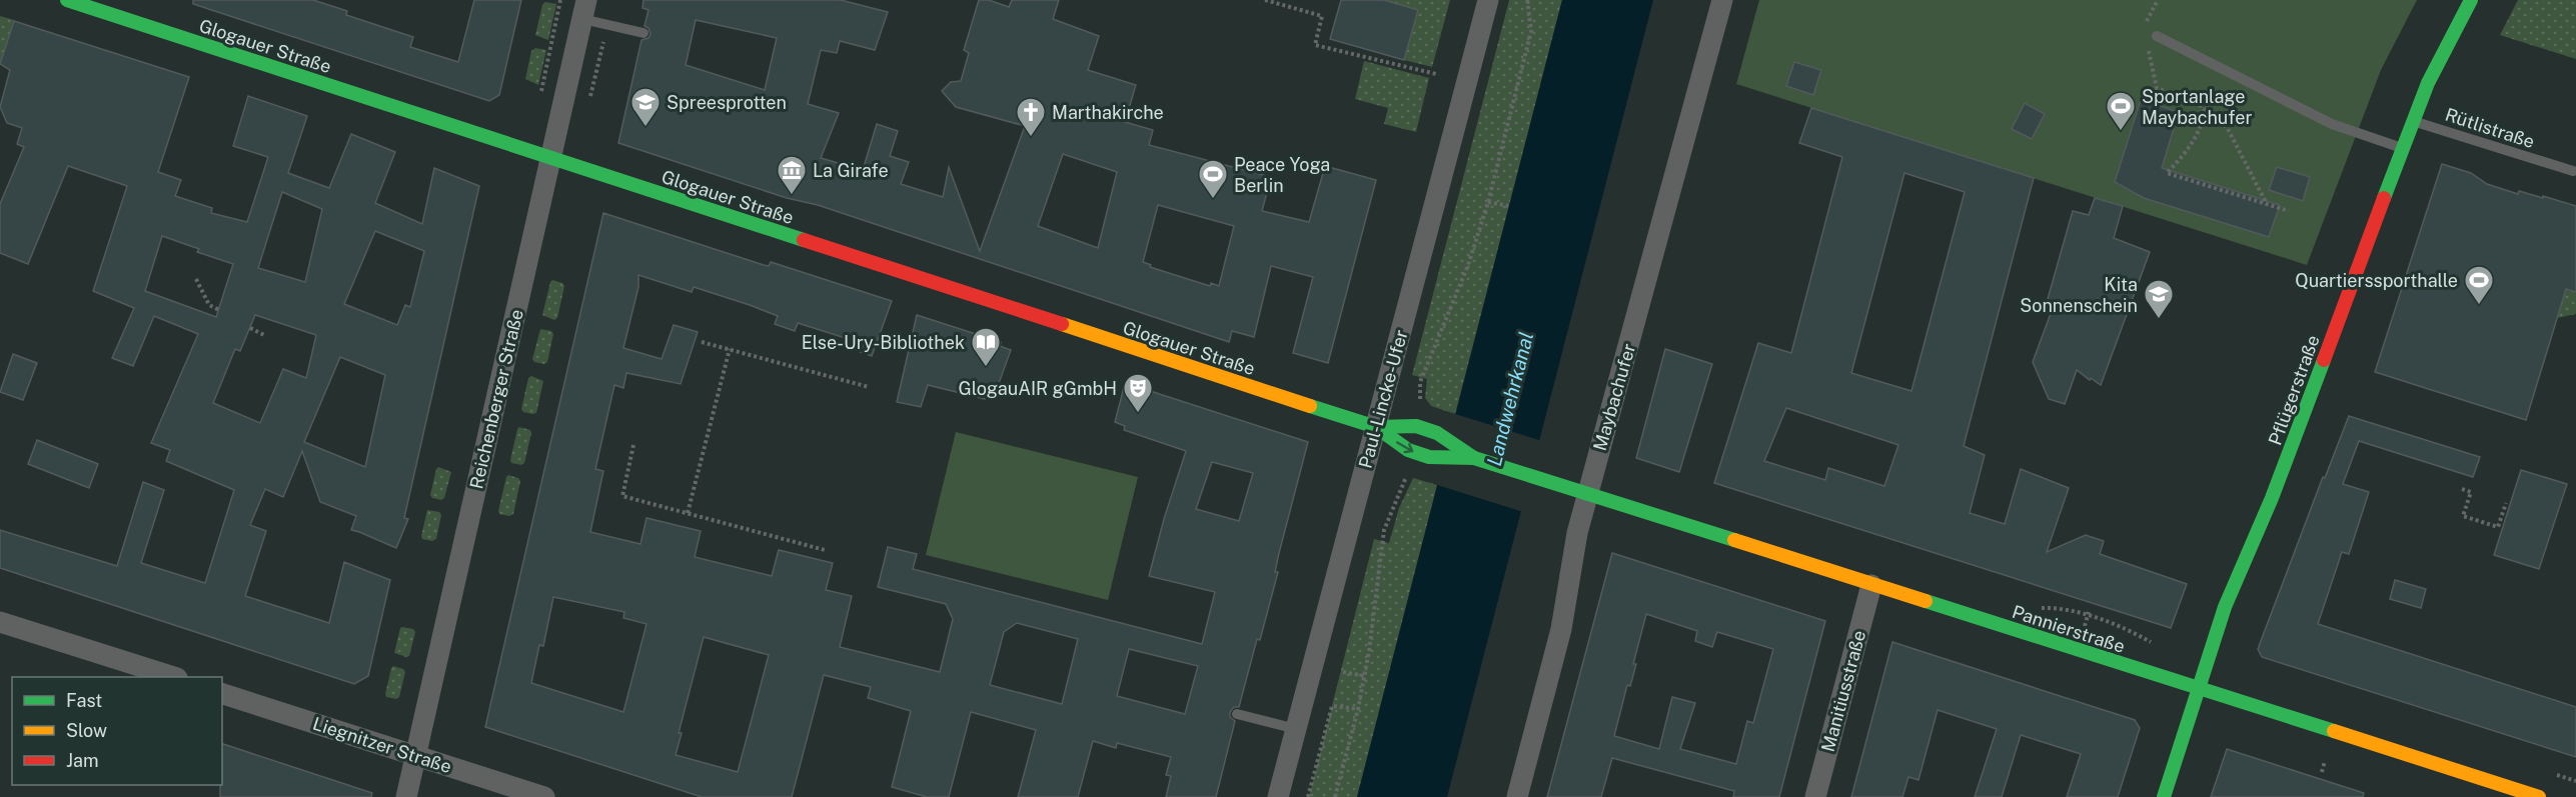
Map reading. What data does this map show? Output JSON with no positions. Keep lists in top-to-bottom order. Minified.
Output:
{"streets":{"street":["Glogauer Straße","Pflügerstraße","Maybachufer","Reichenberger Straße","Paul-Lincke-Ufer","Pannierstraße","Manitiusstraße","Liegnitzer Straße"],"lane":["Rütlistraße"]},"crossings":[["Glogauer Straße","Reichenberger Straße"],["Glogauer Straße","Paul-Lincke-Ufer"],["Rütlistraße","Pflügerstraße"],["Pflügerstraße","Pannierstraße"],["Maybachufer","Pannierstraße"],["Reichenberger Straße","Liegnitzer Straße"],["Pannierstraße","Manitiusstraße"]],"water":["Landwehrkanal"],"places":{"school or university":["Spreesprotten","Kita Sonnenschein"],"sports":["Sportanlage Maybachufer","Peace Yoga Berlin","Quartierssporthalle"],"church":["Marthakirche"],"museum":["La Girafe"],"library":["Else-Ury-Bibliothek"],"theatre":["GlogauAIR gGmbH"]},"legend":["Fast","Slow","Jam"]}
